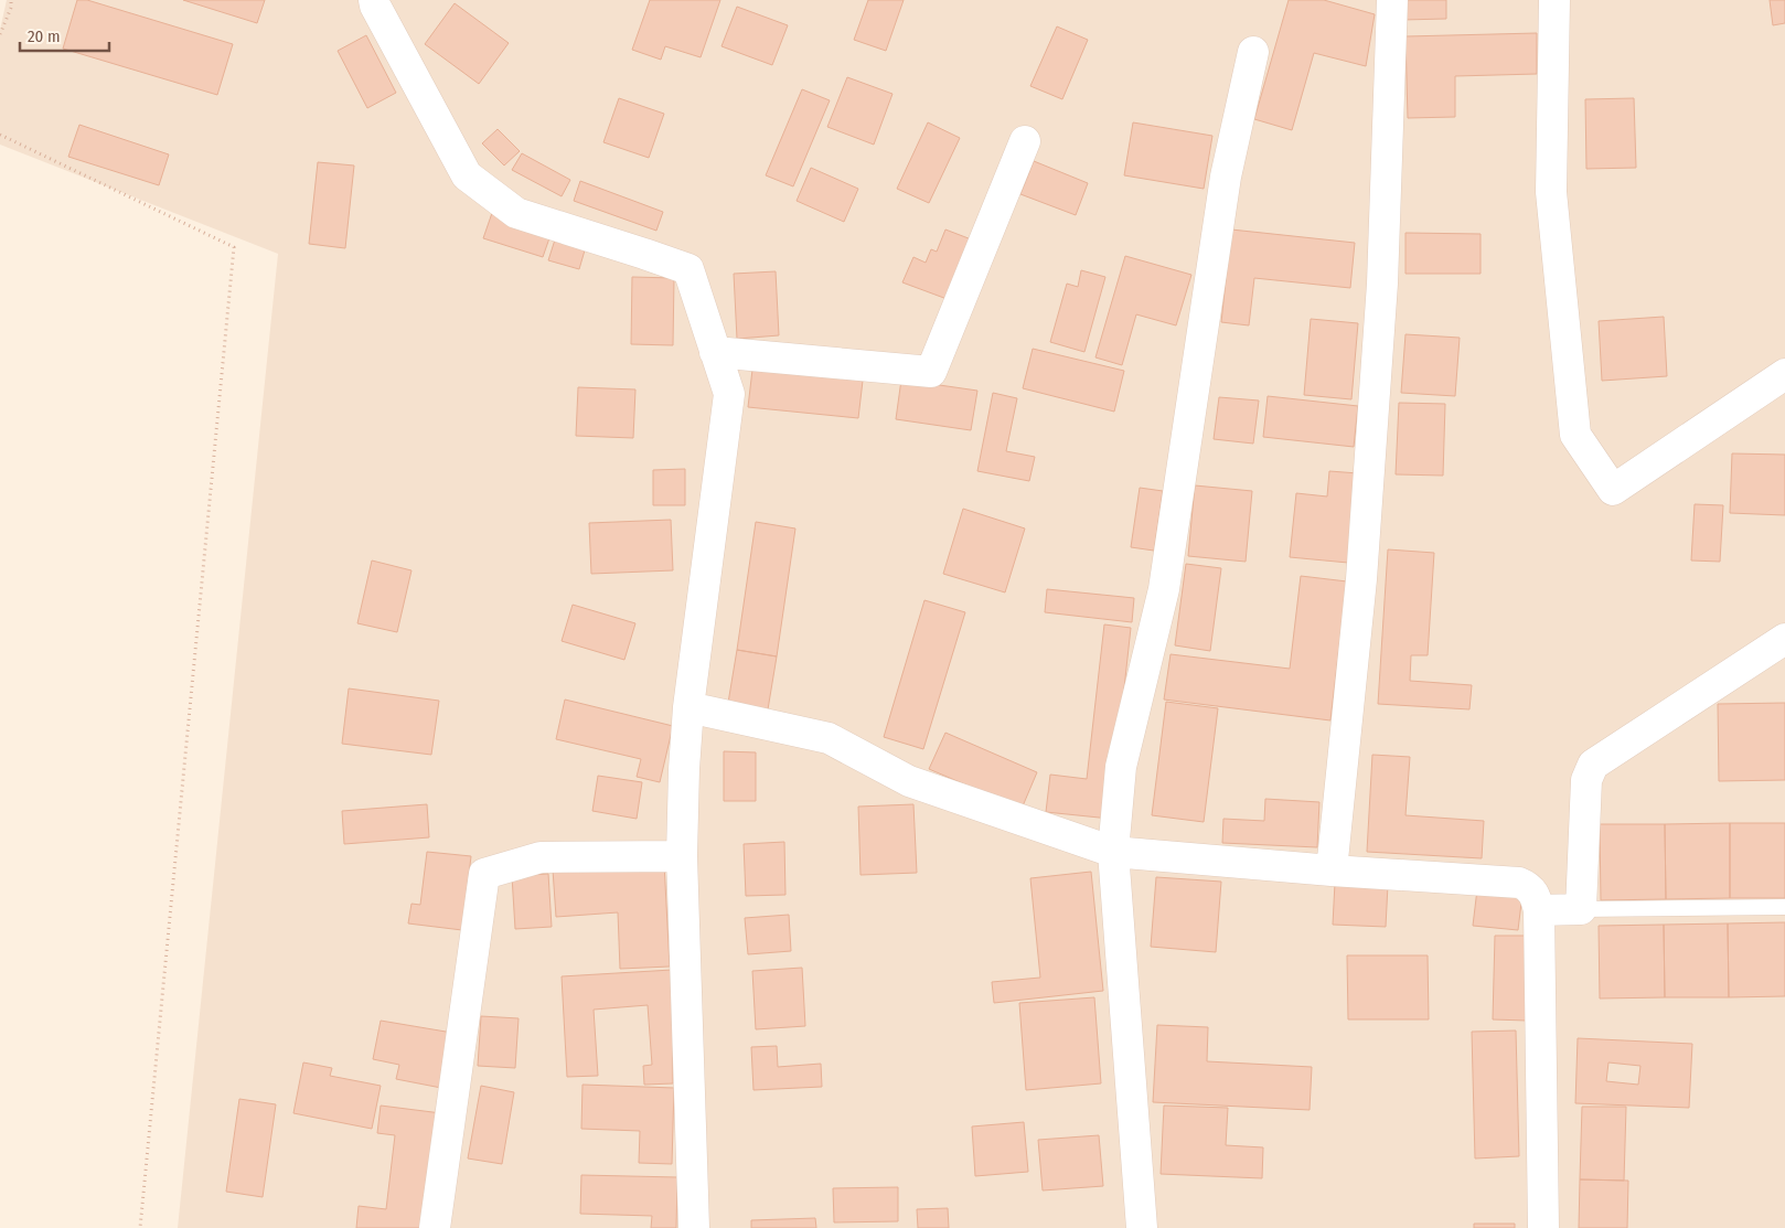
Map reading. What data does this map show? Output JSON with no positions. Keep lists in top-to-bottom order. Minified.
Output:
{"scale_bar":"20 m"}
